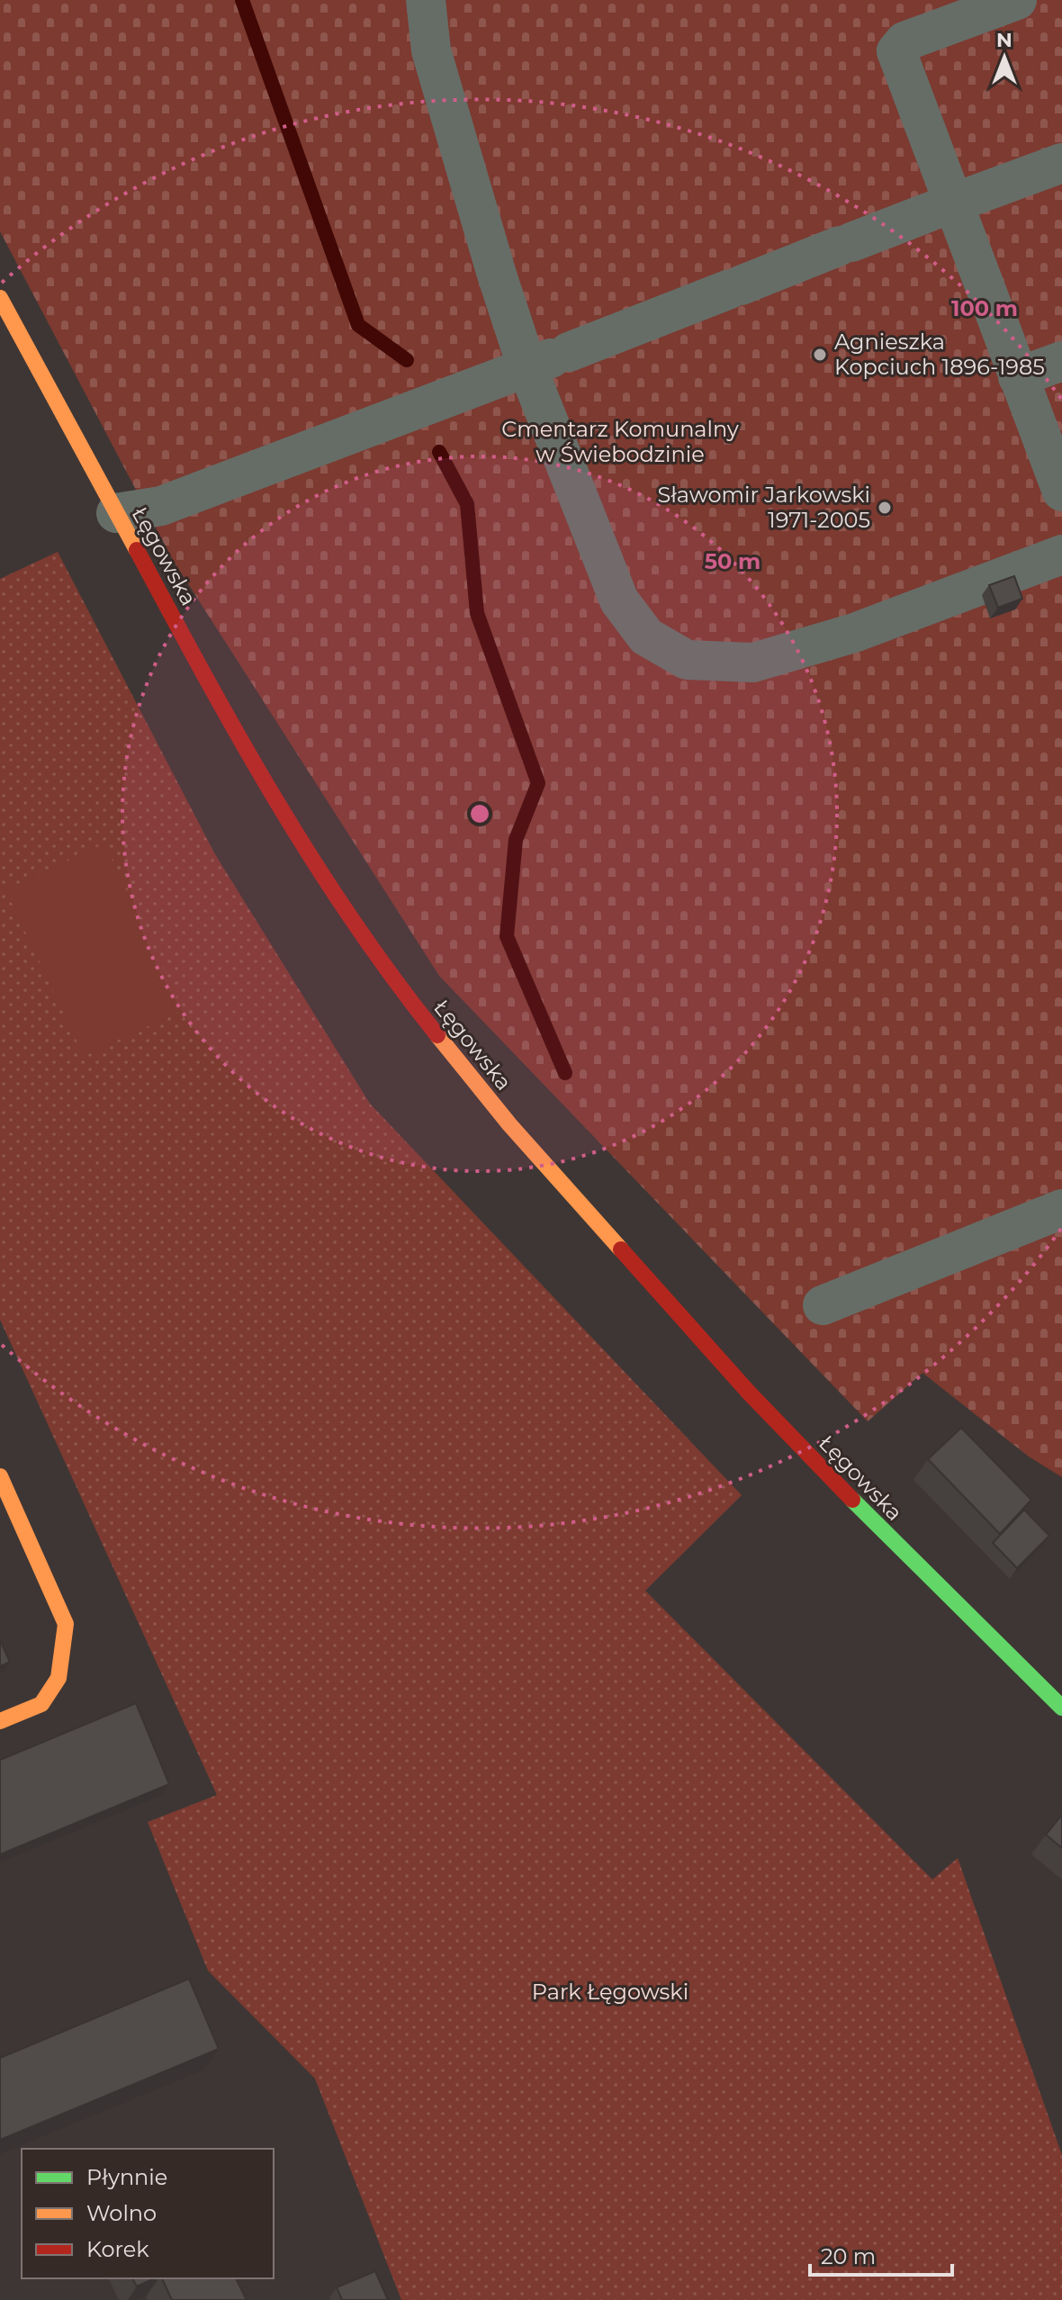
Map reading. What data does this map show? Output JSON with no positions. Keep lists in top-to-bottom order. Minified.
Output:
{"streets":{"street":["Łęgowska"]},"parks":["Cmentarz Komunalny w Świebodzinie","Park Łęgowski"],"places":["Agnieszka Kopciuch 1896-1985","Sławomir Jarkowski 1971-2005"],"legend":["Płynnie","Wolno","Korek"],"scale_bar":"20 m","north":"top","rings":["100 m","50 m"]}
